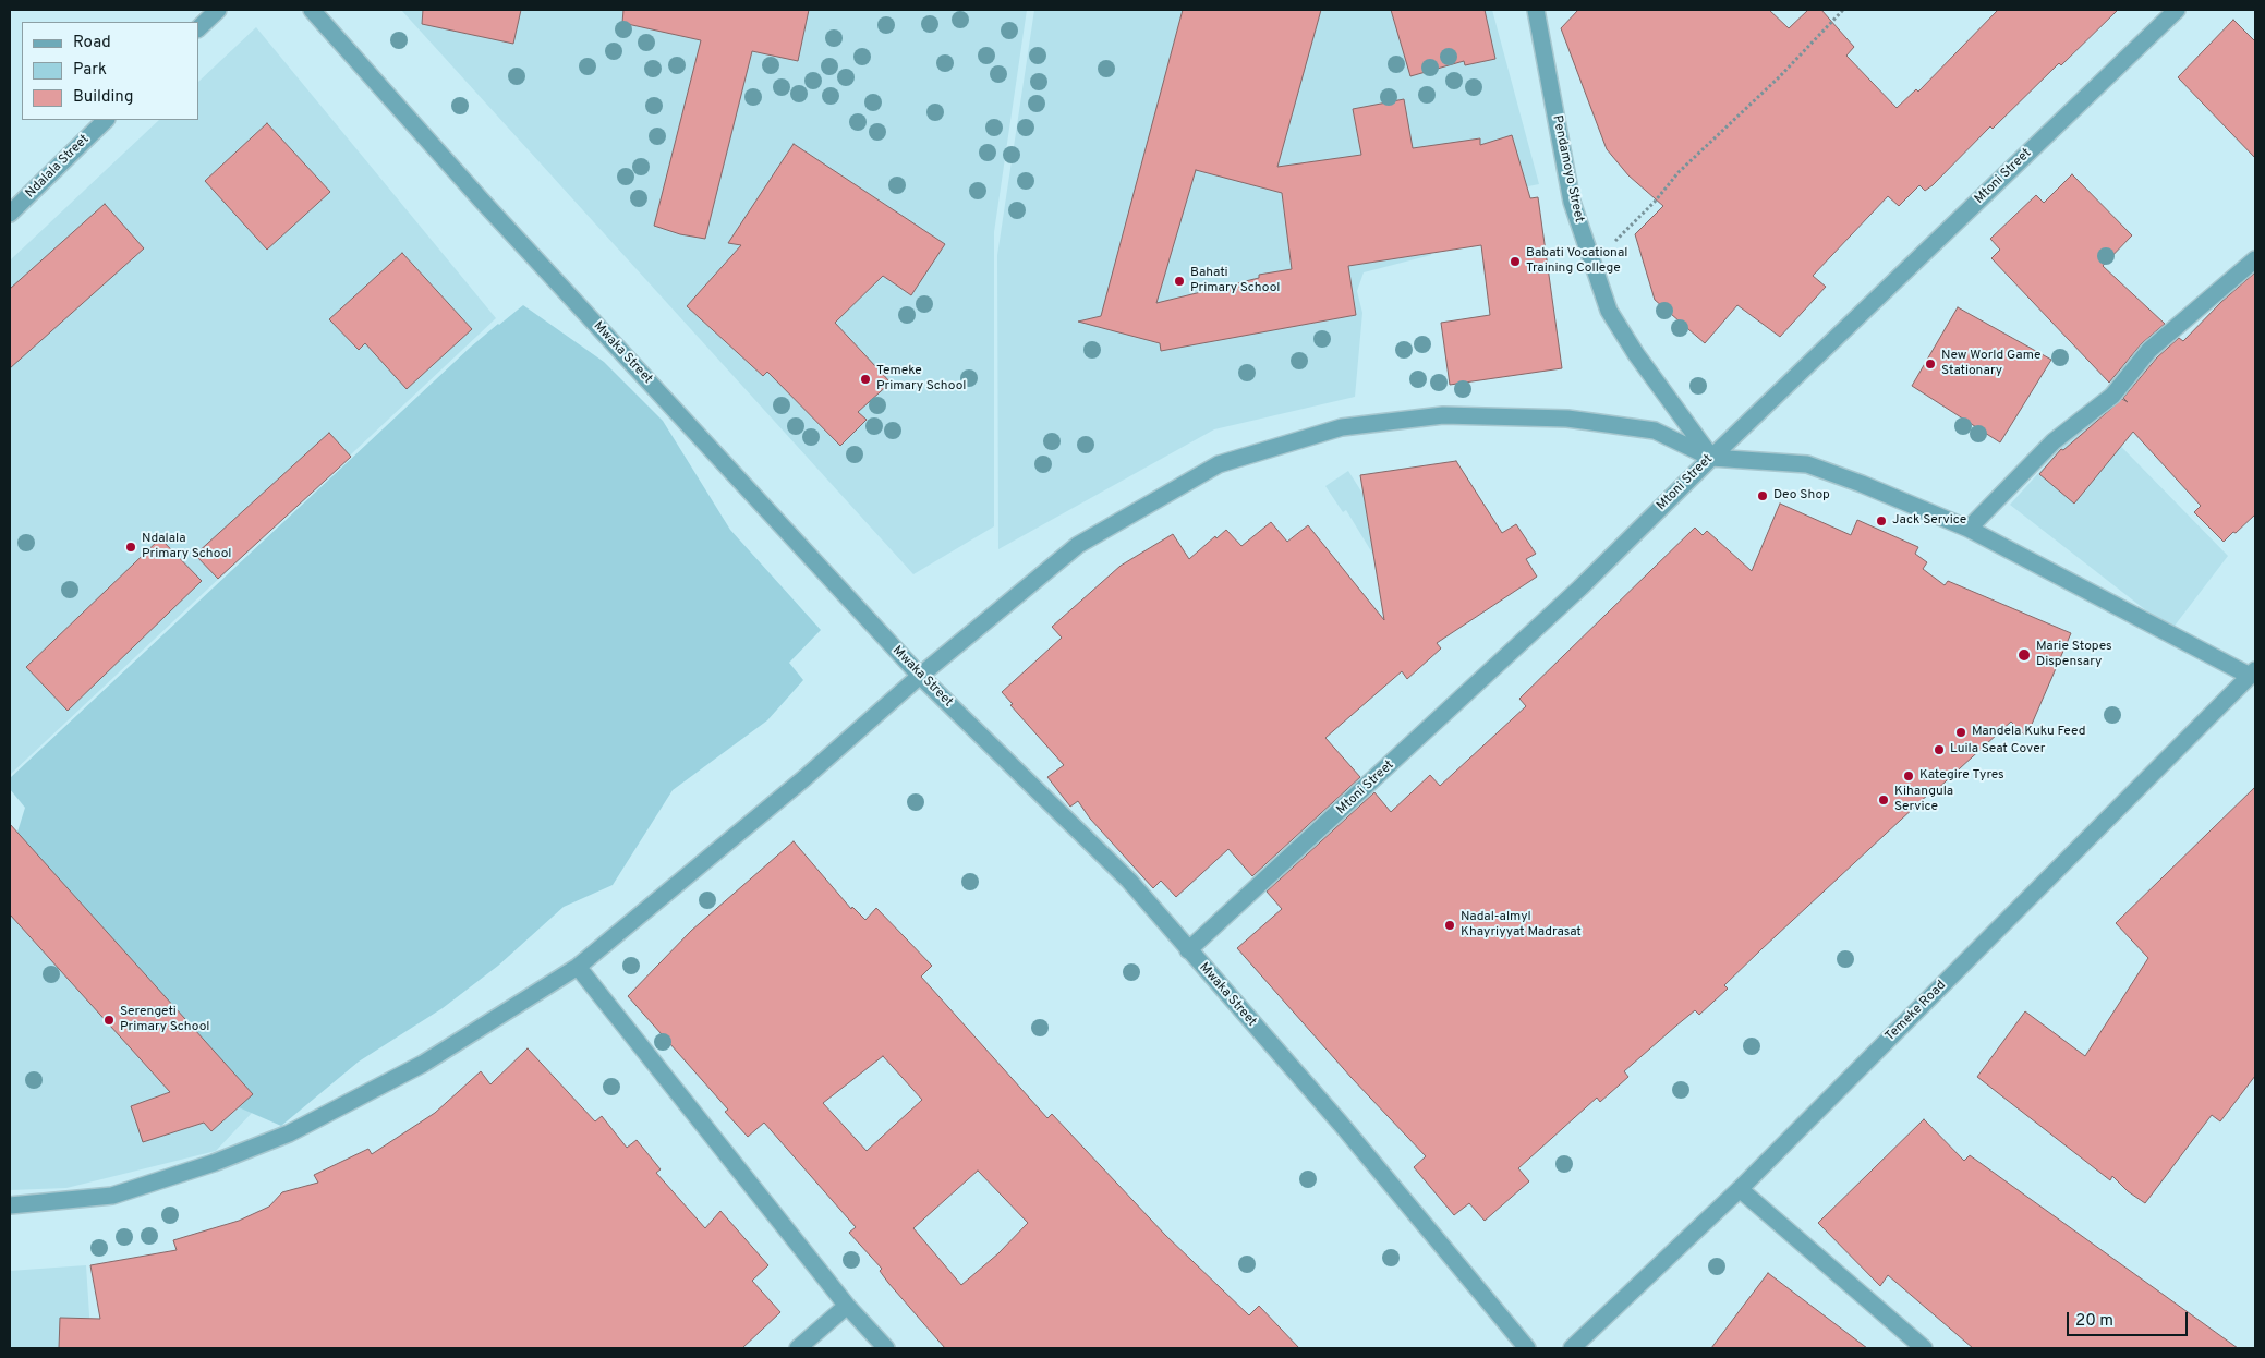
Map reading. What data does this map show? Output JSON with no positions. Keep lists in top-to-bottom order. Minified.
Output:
{"streets":{"street":["Ndalala Street","Pendamoyo Street","Mtoni Street","Mwaka Street","Temeke Road"]},"crossings":[["Pendamoyo Street","Mtoni Street"],["Mtoni Street","Mwaka Street"]],"places":["Babati Vocational Training College","Bahati Primary School","New World Game Stationary","Temeke Primary School","Deo Shop","Jack Service","Ndalala Primary School","Marie Stopes Dispensary","Mandela Kuku Feed","Luila Seat Cover","Kategire Tyres","Kihangula Service","Nadal-almyl Khayriyyat Madrasat","Serengeti Primary School"],"legend":["Road","Park","Building"],"scale_bar":"20 m"}
